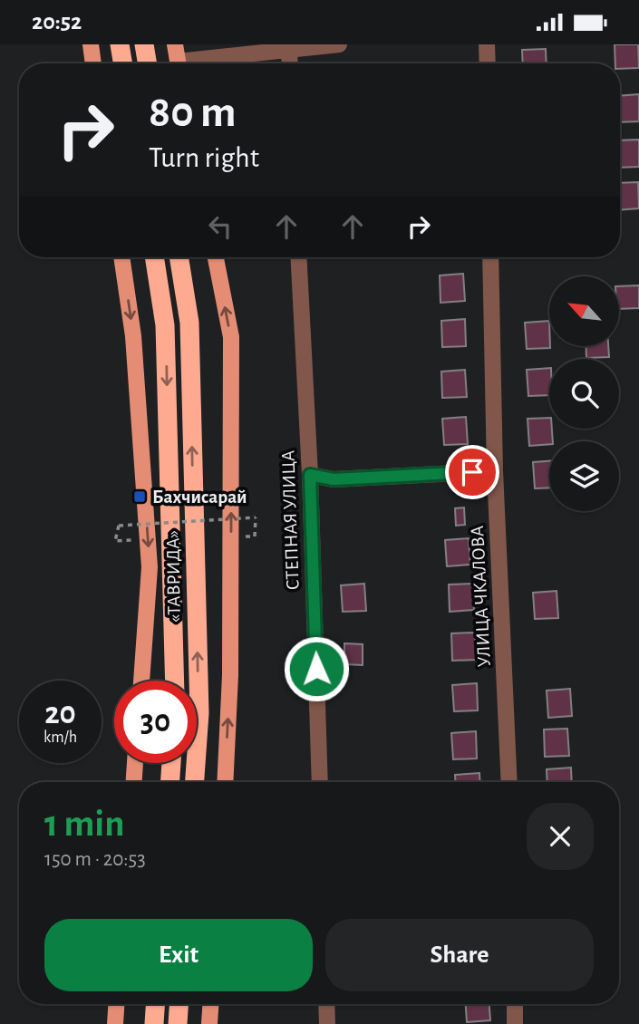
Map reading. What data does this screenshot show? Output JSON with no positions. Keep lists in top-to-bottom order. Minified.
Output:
{"streets":{"highway":["«ТАВРИДА»"],"street":["СТЕПНАЯ УЛИЦА","УЛИЦА ЧКАЛОВА"]},"places":{"transit":["Бахчисарай"]},"north":"top left","page":{"status":"20:52","turn":["80 m","Turn right"],"speed":"20 km/h","limit":"30","heading":["1 min","150 m · 20:53"],"buttons":["Exit","Share"]}}
